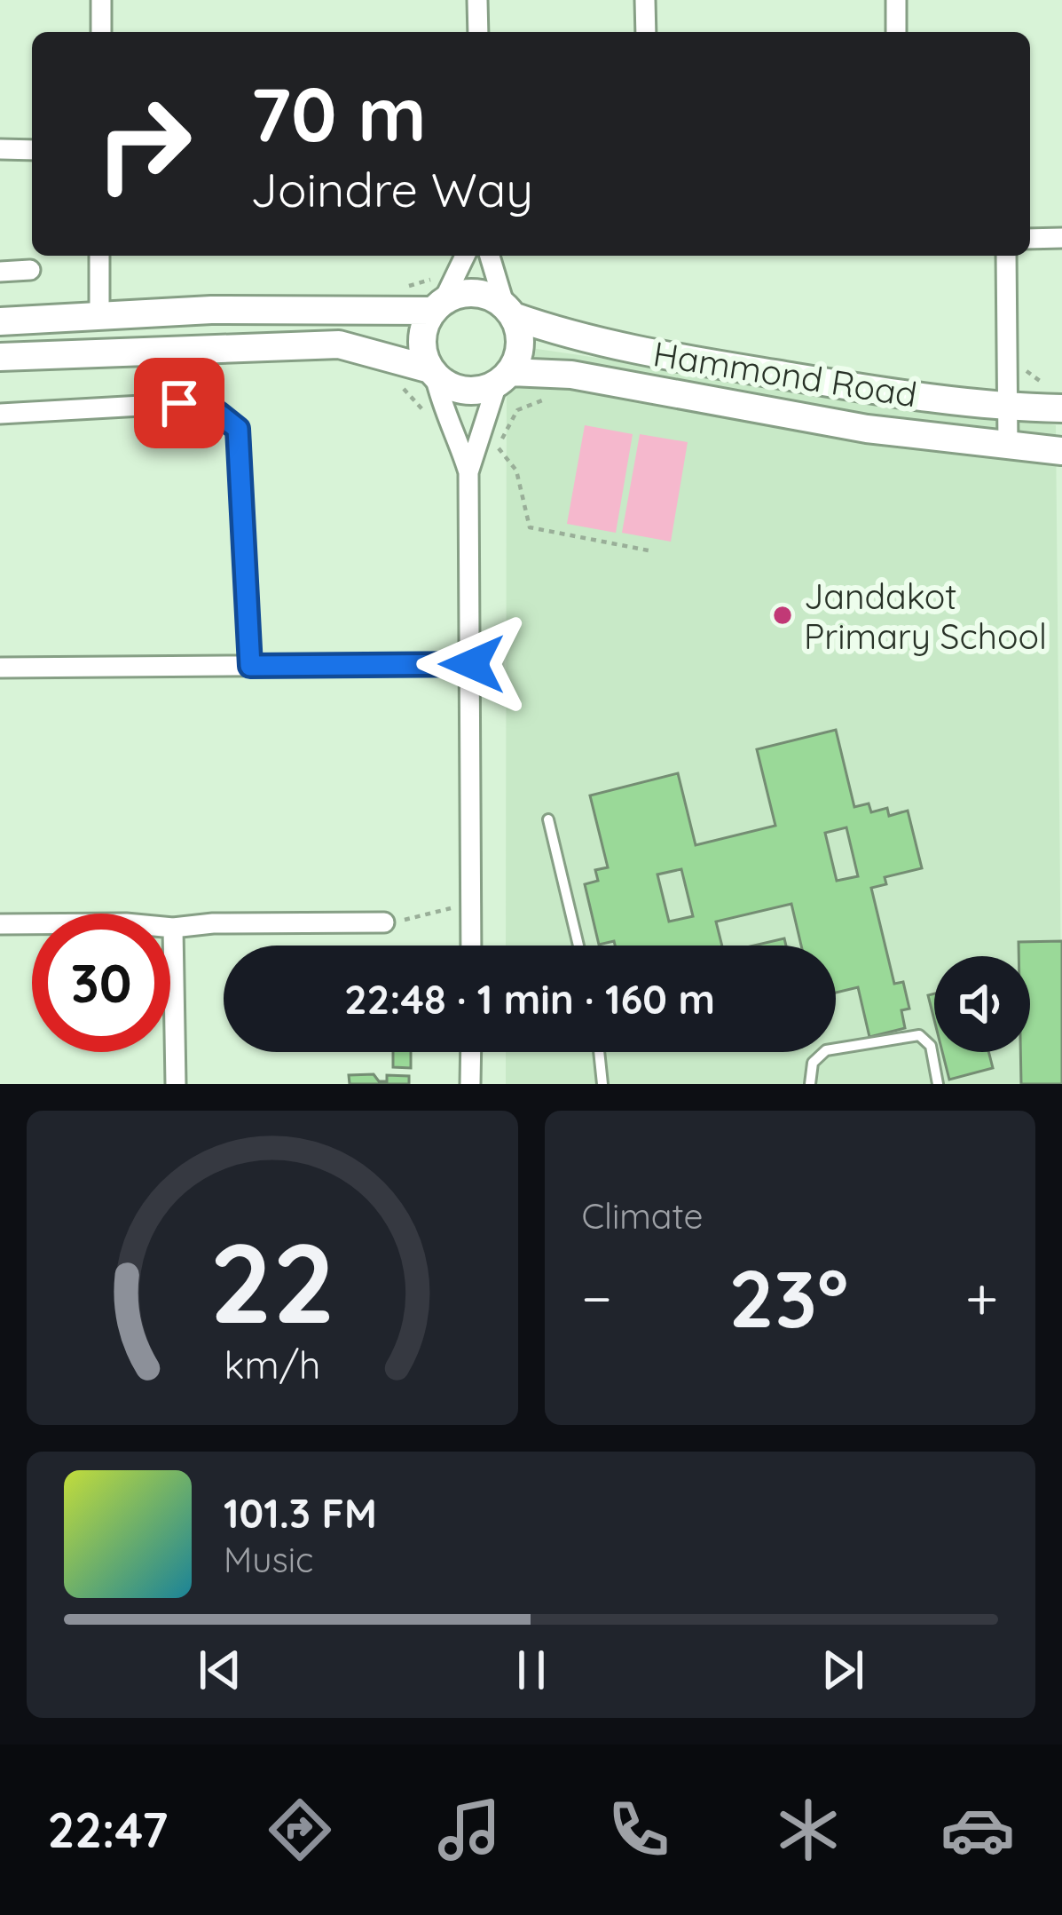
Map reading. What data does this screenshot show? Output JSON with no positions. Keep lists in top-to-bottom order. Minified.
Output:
{"streets":{"main road":["Hammond Road"]},"places":["Jandakot Primary School"],"page":{"turn":["70 m","Joindre Way"],"limit":"30","trip":"22:48 · 1 min · 160 m","tile":"Climate","heat":["−","23°","+"],"song":["101.3 FM","Music"],"tabs":"22:47","gauge":["22","km/h"]}}
